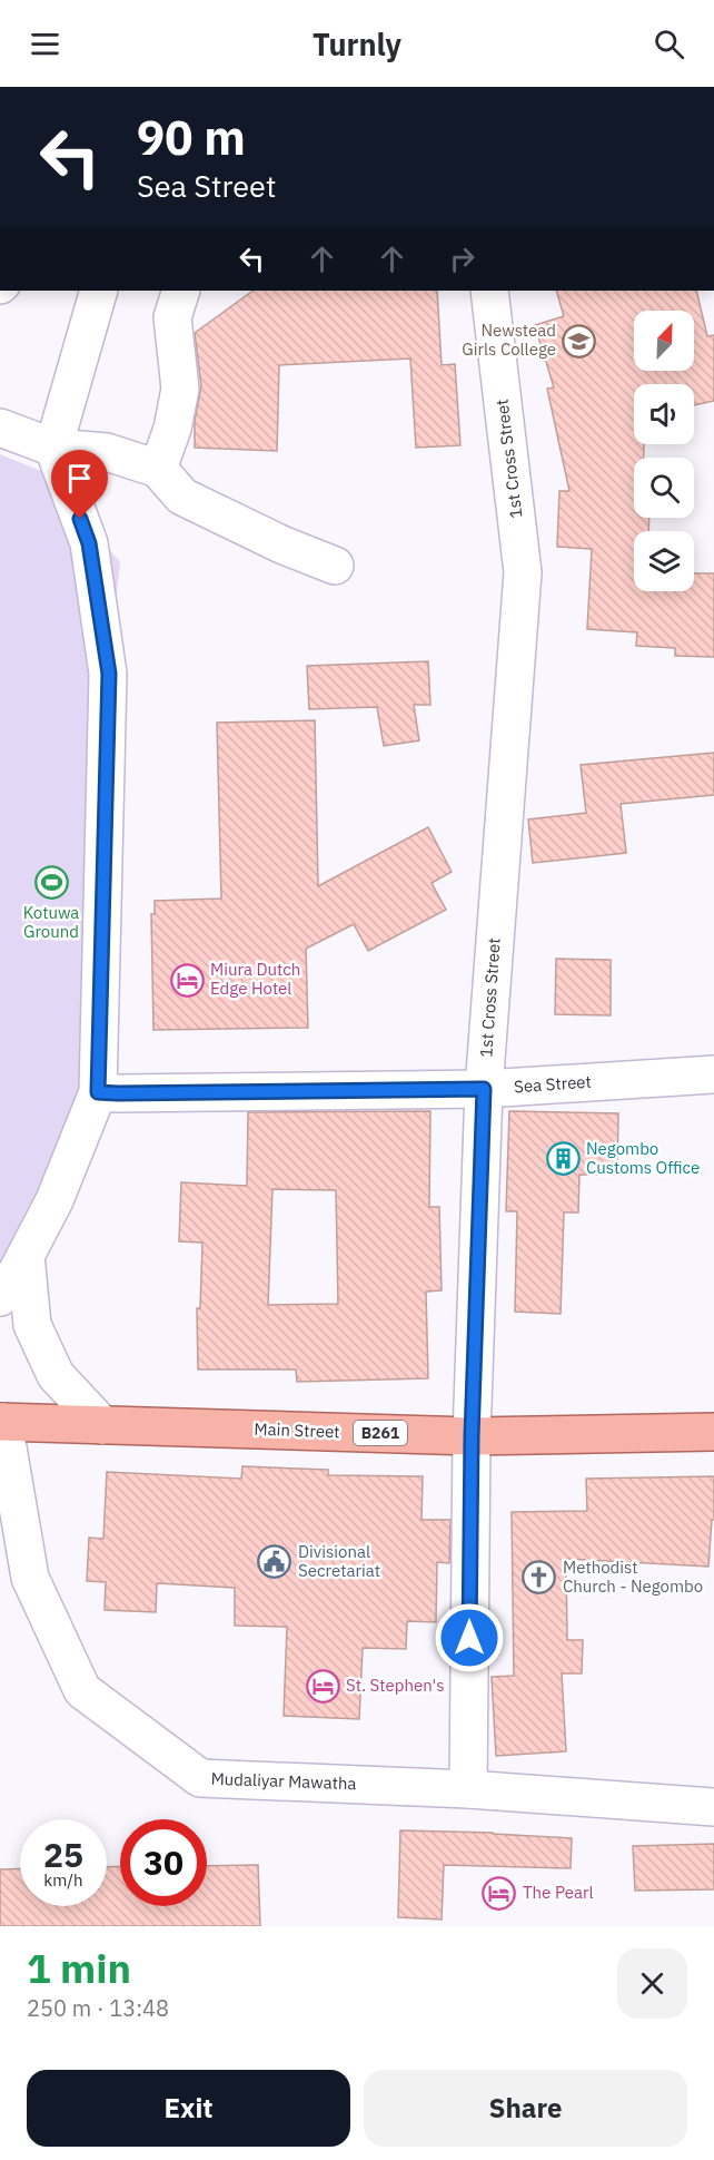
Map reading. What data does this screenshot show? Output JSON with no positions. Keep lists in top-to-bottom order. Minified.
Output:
{"streets":{"main road":["Main Street","B261"],"street":["1st Cross Street","Sea Street","Mudaliyar Mawatha"]},"crossings":[["1st Cross Street","Sea Street"],["1st Cross Street","Main Street"],["1st Cross Street","Mudaliyar Mawatha"],["Main Street","Mudaliyar Mawatha"]],"places":{"school or university":["Newstead Girls College"],"sports":["Kotuwa Ground"],"hotel":["Miura Dutch Edge Hotel","St. Stephen's","The Pearl"],"building":["Negombo Customs Office"],"public building":["Divisional Secretariat"],"church":["Methodist Church - Negombo"]},"north":"top right","page":{"header":"Turnly","turn":["90 m","Sea Street"],"speed":"25 km/h","limit":"30","heading":["1 min","250 m · 13:48"],"buttons":["Exit","Share"]}}
